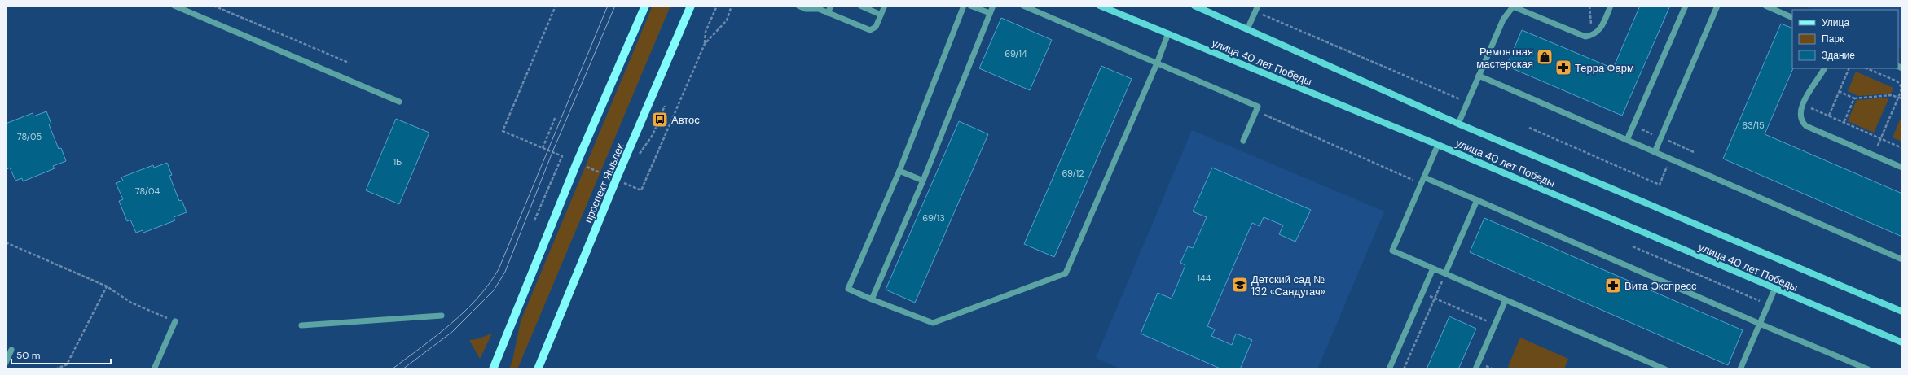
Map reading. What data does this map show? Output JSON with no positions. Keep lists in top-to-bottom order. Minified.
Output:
{"streets":{"main road":["проспект Яшьлек"],"street":["улица 40 лет Победы"]},"places":{"shop":["Ремонтная мастерская"],"pharmacy":["Терра Фарм","Вита Экспресс"],"bus stop":["Автос"],"school or university":["Детский сад № 132 «Сандугач»"]},"house_numbers":["69/14","63/15","78/05","1Б","69/12","78/04","69/13","144"],"legend":["Улица","Парк","Здание"],"scale_bar":"50 m"}
